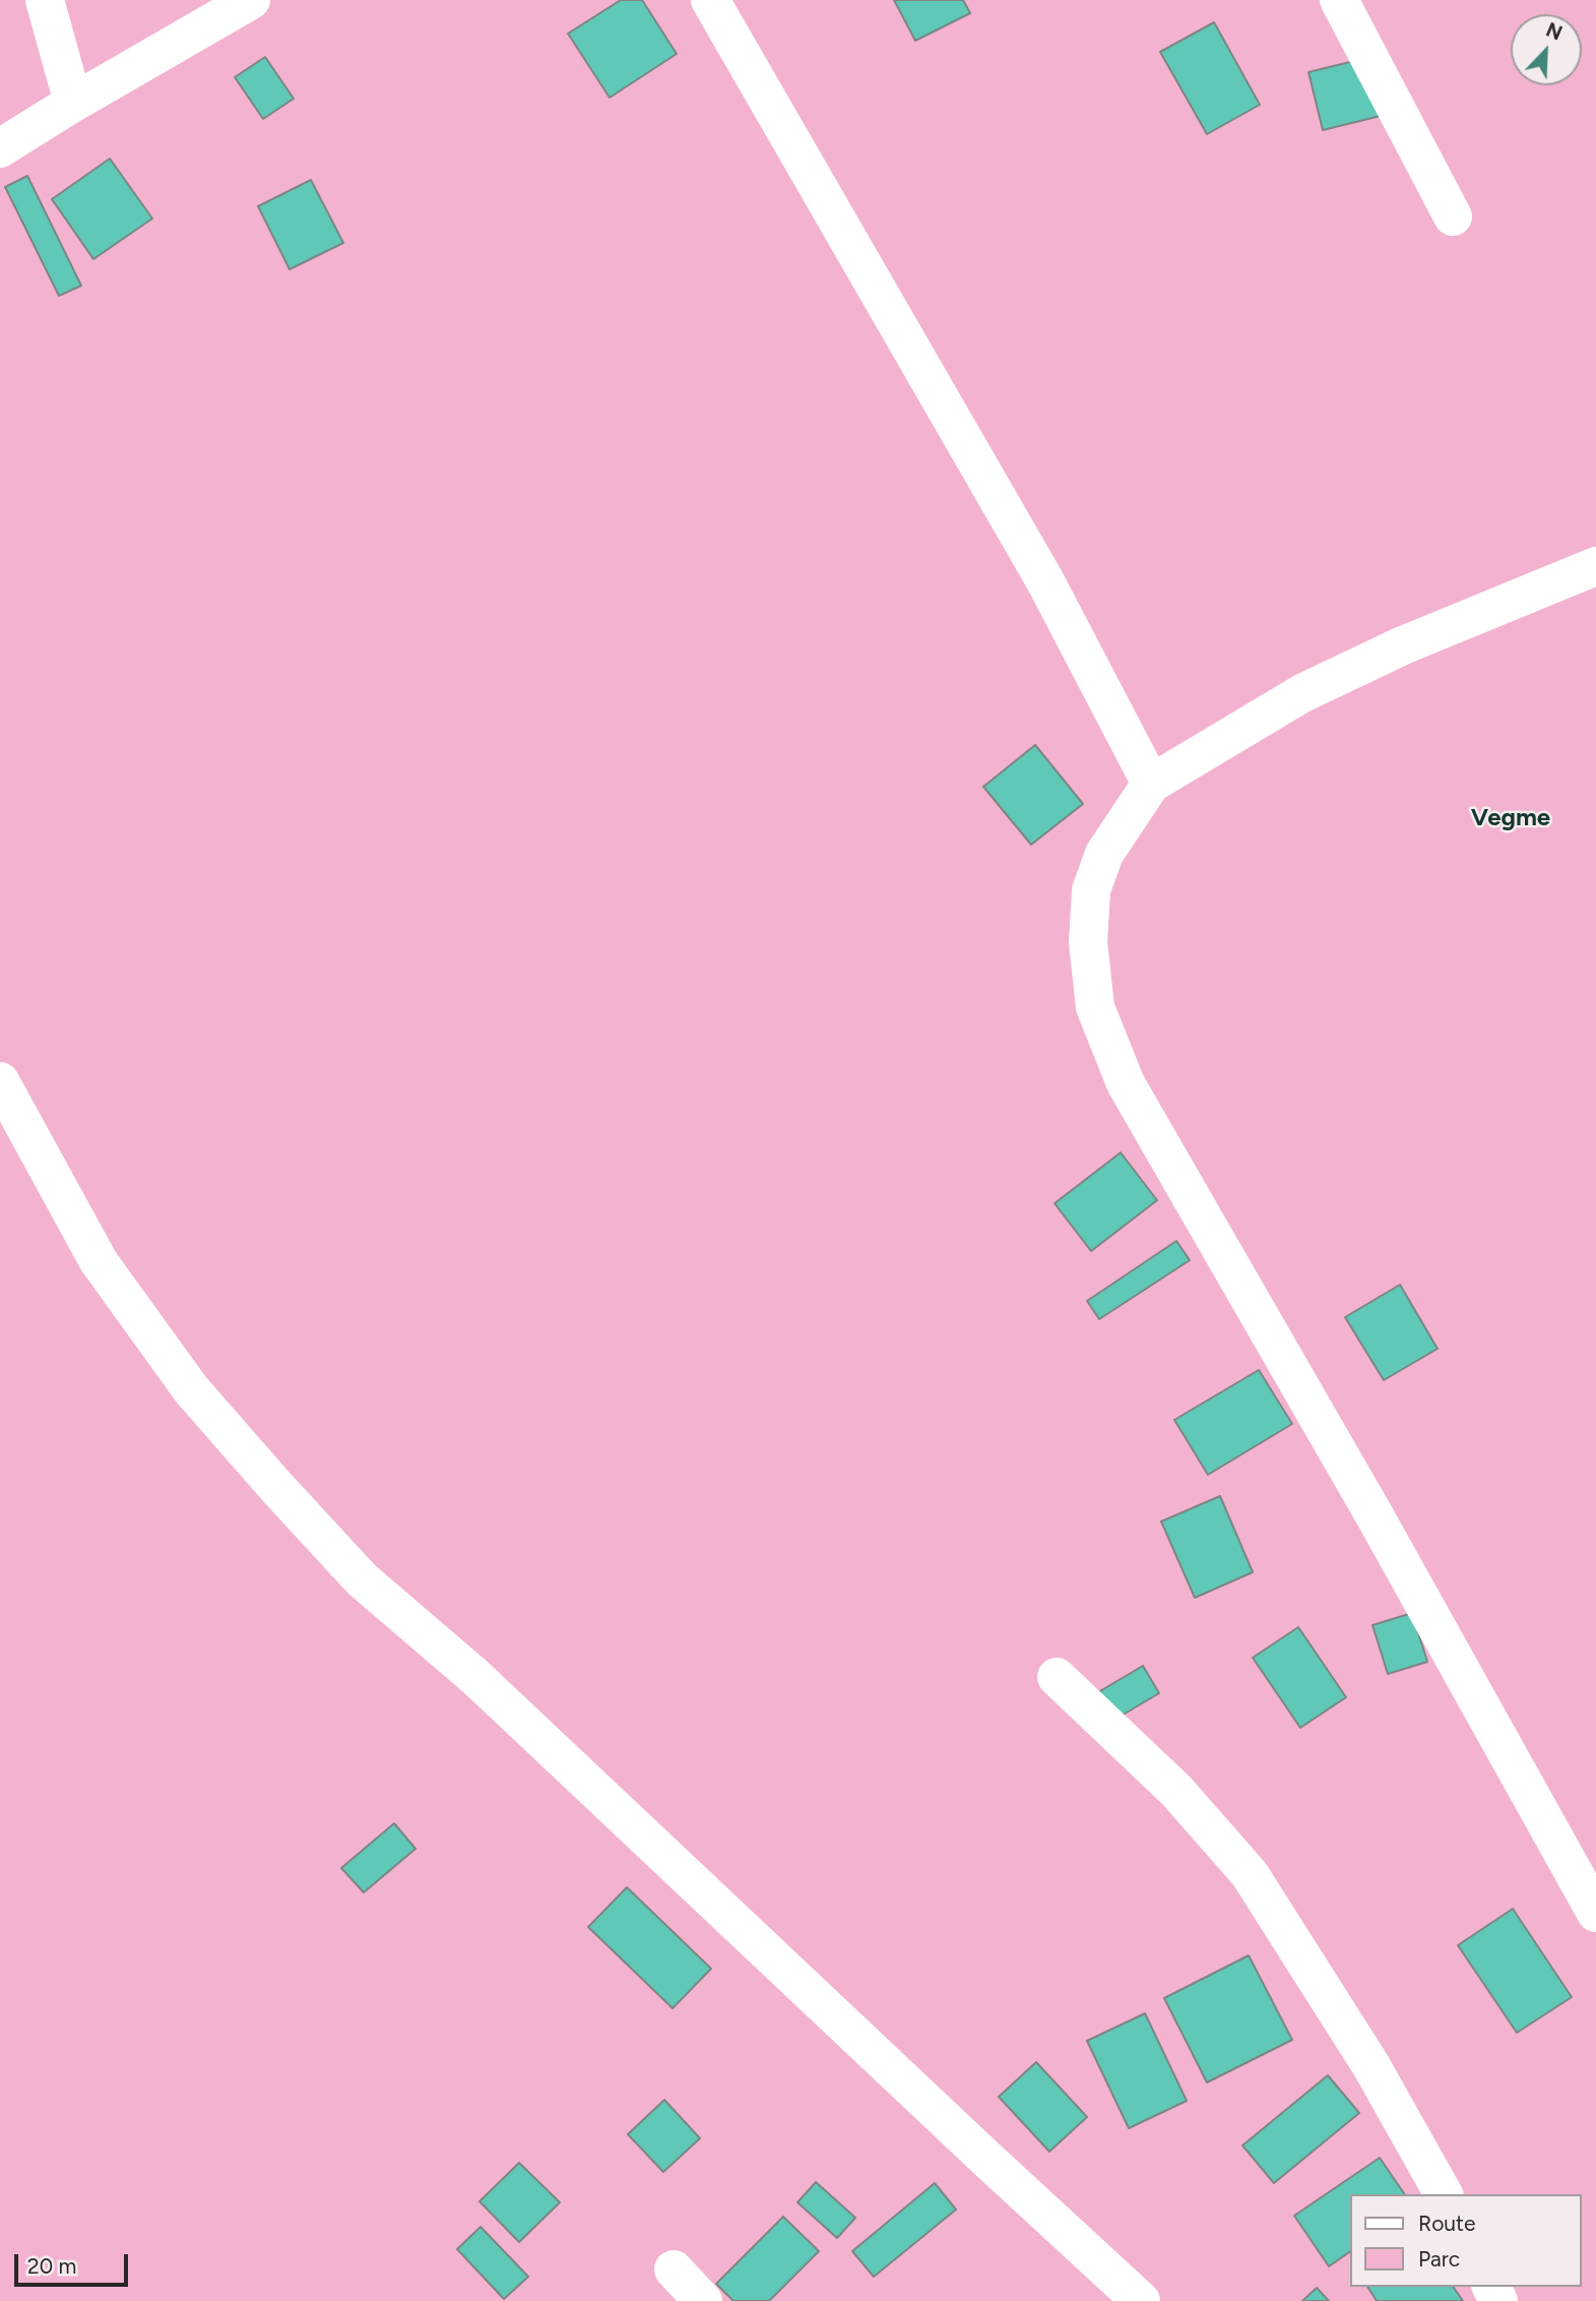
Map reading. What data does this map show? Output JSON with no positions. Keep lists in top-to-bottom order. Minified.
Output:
{"districts":["Vegme"],"legend":["Route","Parc"],"scale_bar":"20 m","north":"top right"}
